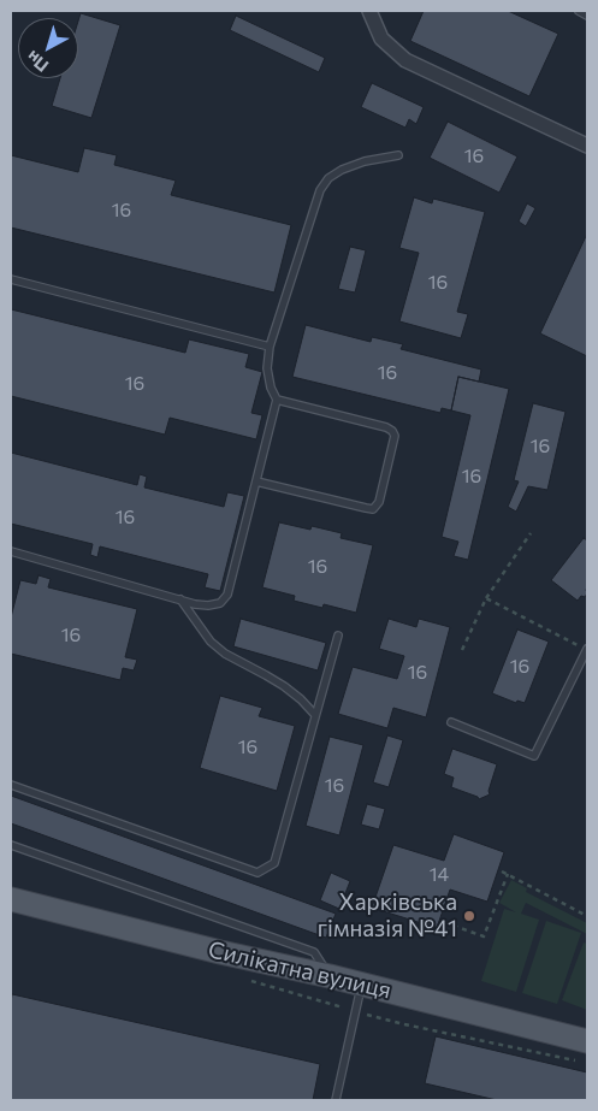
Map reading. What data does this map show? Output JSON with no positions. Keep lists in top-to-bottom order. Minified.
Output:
{"streets":{"main road":["Силікатна вулиця"]},"places":["Харківська гімназія №41"],"house_numbers":["16","16","16","16","16","16","16","16","16","16","16","16","16","16","14"],"north":"bottom left"}
